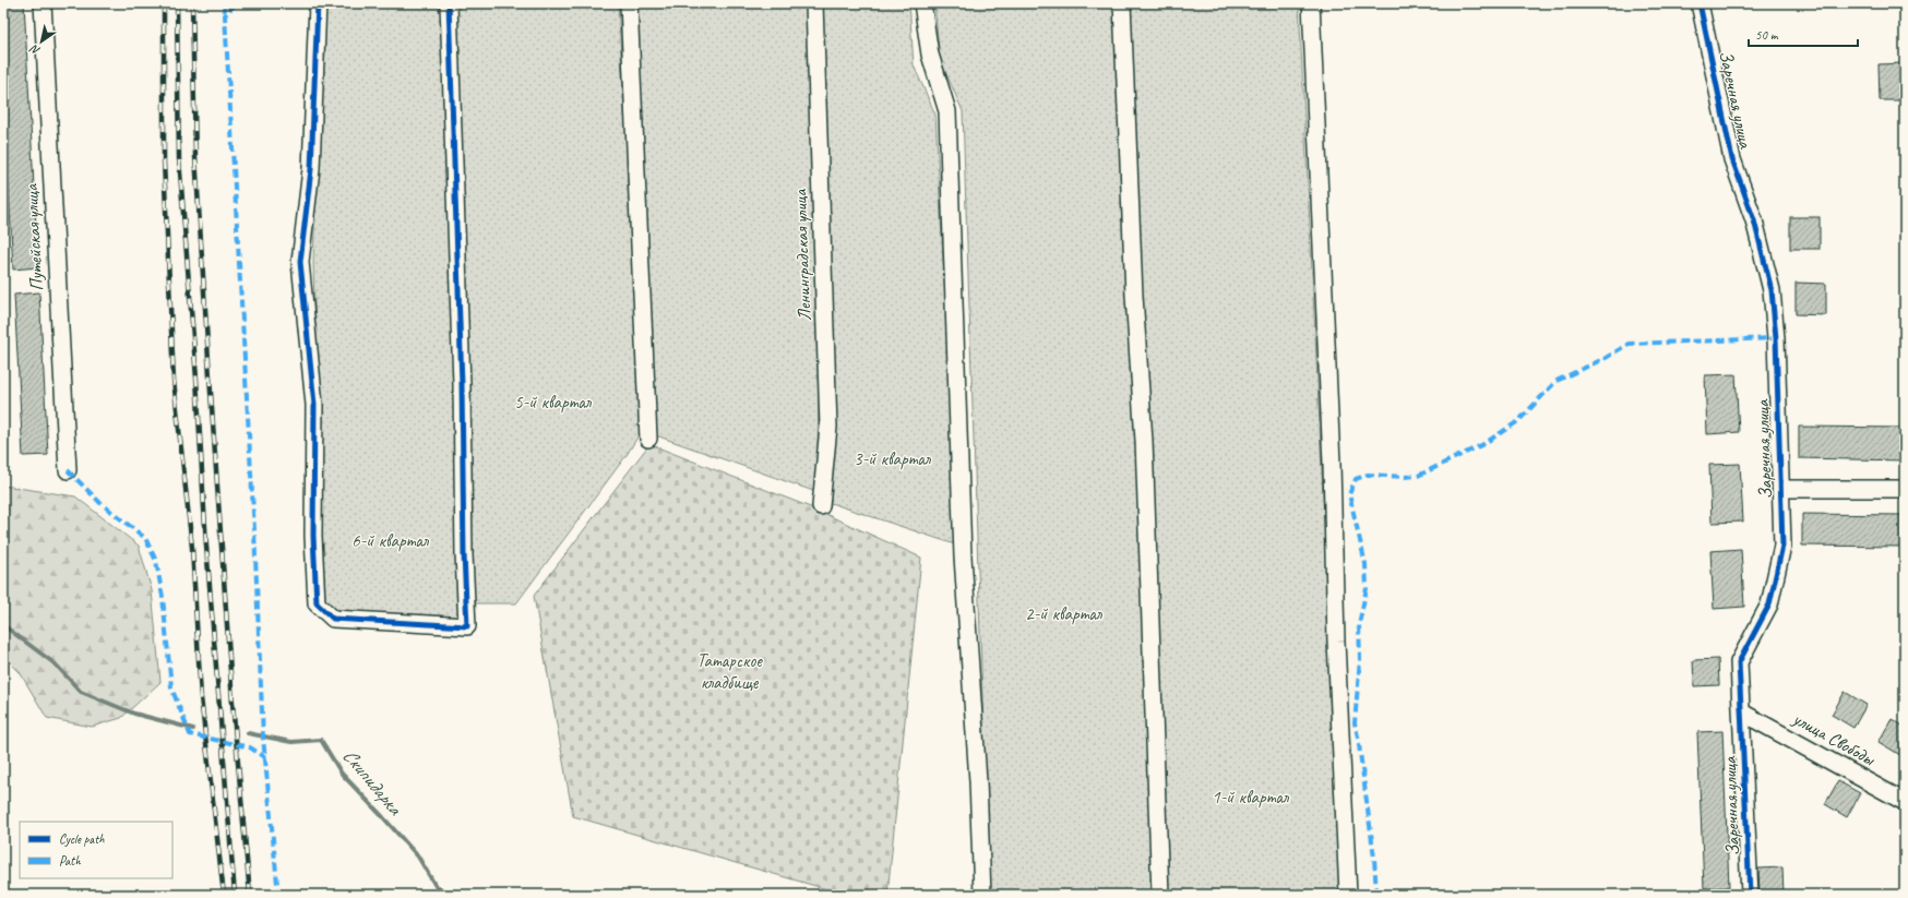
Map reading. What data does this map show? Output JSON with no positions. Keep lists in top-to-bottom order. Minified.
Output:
{"streets":{"street":["Заречная улица","Путейская улица","Ленинградская улица","улица Свободы"]},"crossings":[["Заречная улица","улица Свободы"]],"water":["Скипидарка"],"parks":["5-й квартал","3-й квартал","6-й квартал","2-й квартал","Татарское кладбище","1-й квартал"],"legend":["Cycle path","Path"],"scale_bar":"50 m","north":"bottom left"}
